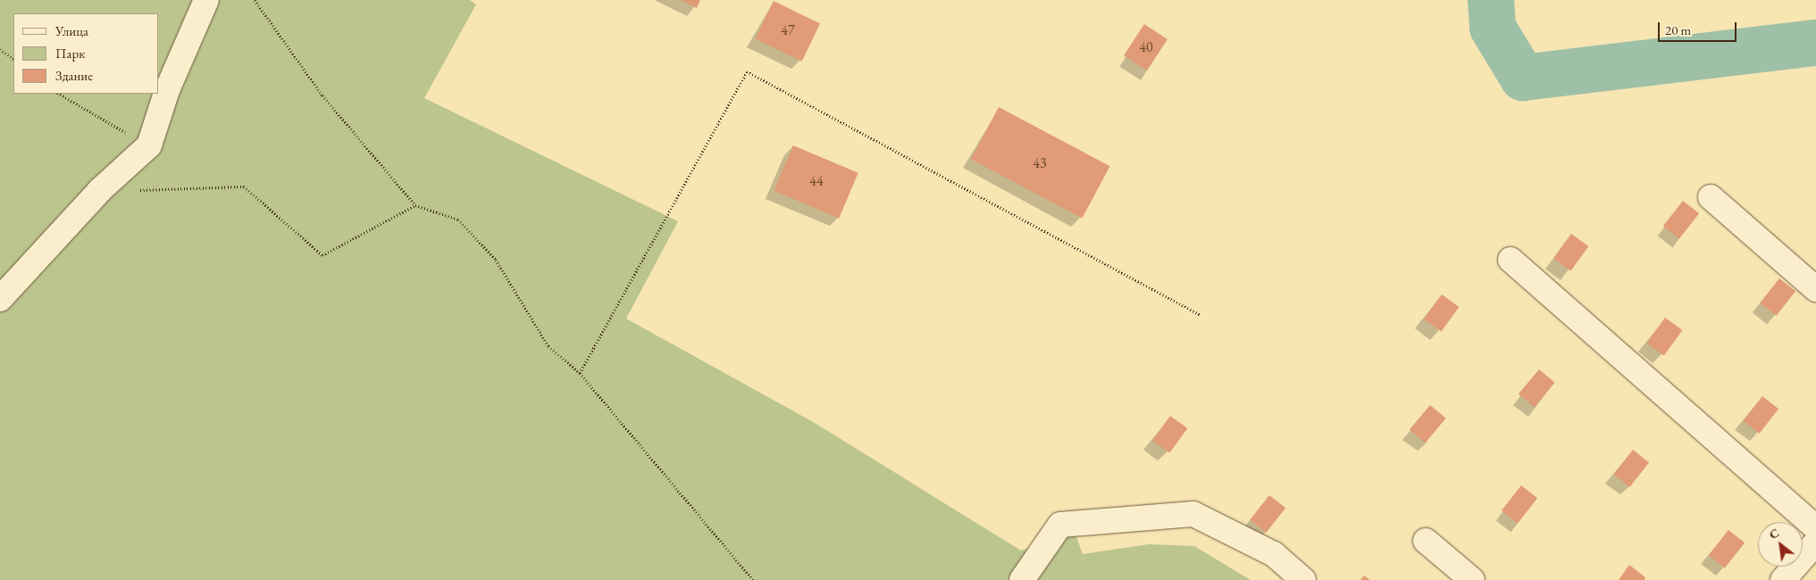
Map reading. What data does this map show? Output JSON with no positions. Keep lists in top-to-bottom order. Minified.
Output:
{"house_numbers":["47","40","43","44"],"legend":["Улица","Парк","Здание"],"scale_bar":"20 m","north":"top left"}
